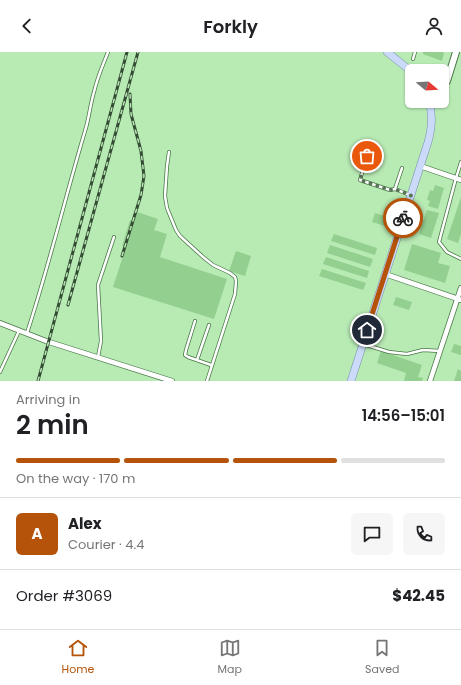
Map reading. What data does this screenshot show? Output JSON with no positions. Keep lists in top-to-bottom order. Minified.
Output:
{"north":"right","page":{"header":"Forkly","heading":["2 min","Arriving in","14:56–15:01"],"panel":["Alex","Courier · 4.4","Order #3069","$42.45"],"bar":"On the way · 170 m","round":"A","tabs":["Home","Map","Saved"]}}
